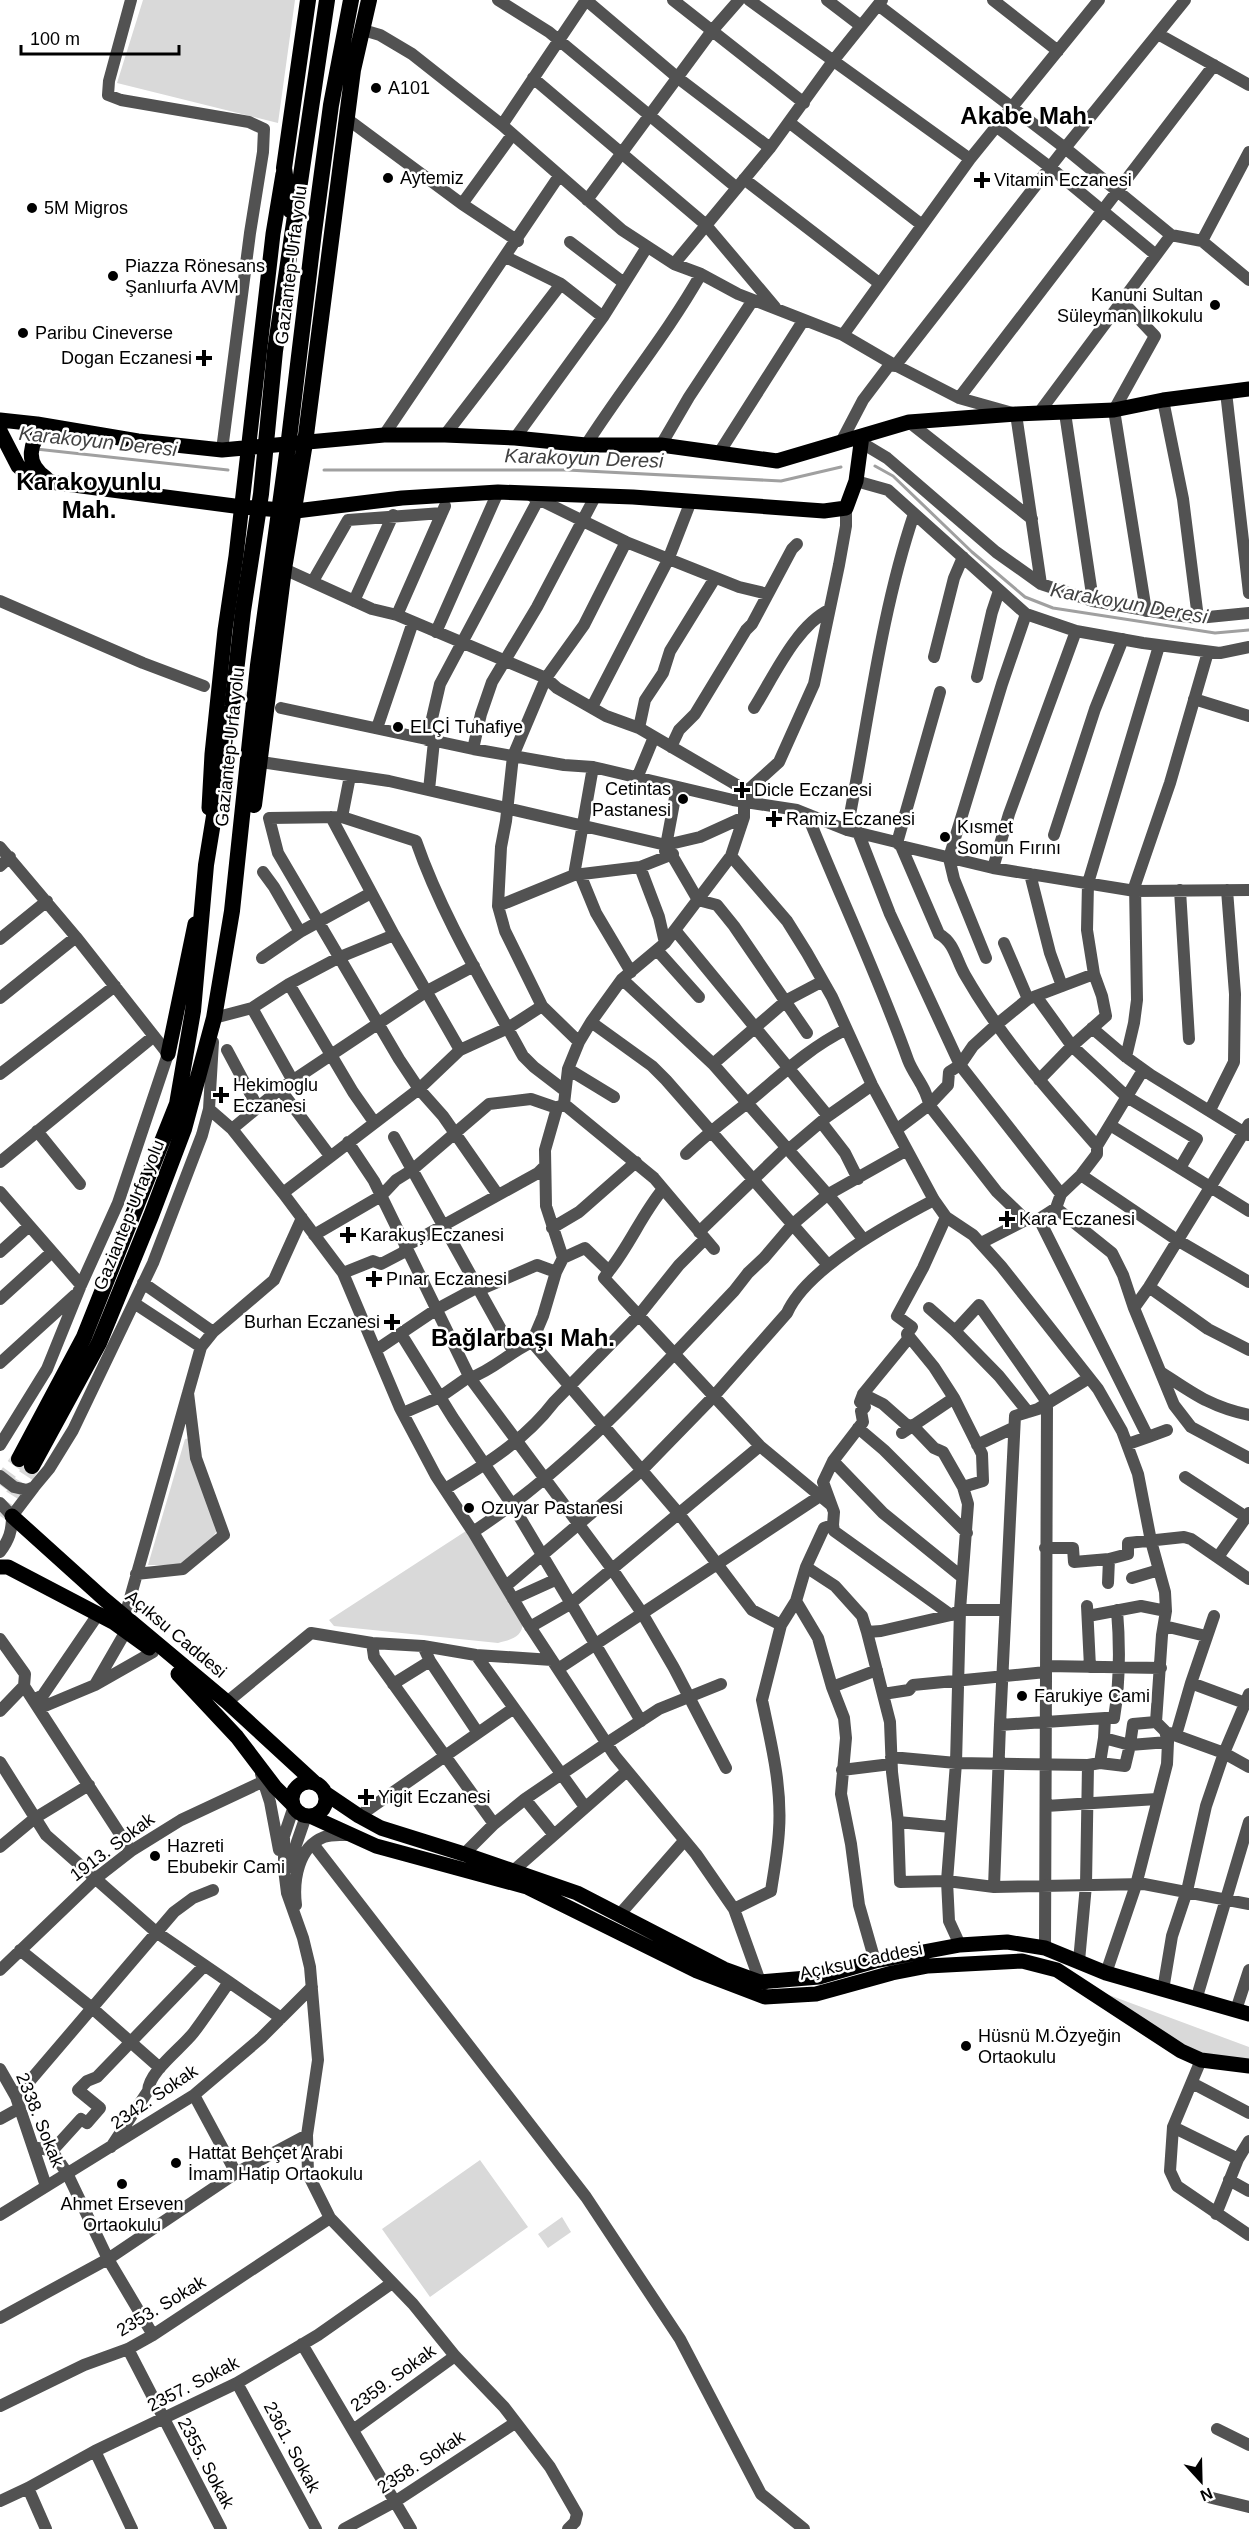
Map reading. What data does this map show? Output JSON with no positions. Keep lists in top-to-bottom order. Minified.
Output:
{"streets":{"highway":["Gaziantep-Urfa yolu"],"main road":["Açıksu Caddesi"],"street":["1913. Sokak","2342. Sokak","2338. Sokak","2353. Sokak","2359. Sokak","2357. Sokak","2361. Sokak","2358. Sokak","2355. Sokak"]},"crossings":[["2342. Sokak","2338. Sokak"],["2353. Sokak","2355. Sokak"],["2357. Sokak","2361. Sokak"],["2357. Sokak","2355. Sokak"]],"districts":["Akabe Mah.","Karakoyunlu Mah.","Bağlarbaşı Mah."],"water":["Karakoyun Deresi"],"places":{"other":["A101","Aytemiz","5M Migros","Piazza Rönesans Şanlıurfa AVM","Kanuni Sultan Süleyman İlkokulu","Paribu Cineverse","ELÇİ Tuhafiye","Cetintas Pastanesi","Kısmet Somun Fırını","Ozuyar Pastanesi","Farukiye Cami","Hazreti Ebubekir Cami","Hüsnü M.Özyeğin Ortaokulu","Hattat Behçet Arabi İmam Hatip Ortaokulu","Ahmet Erseven Ortaokulu"],"health":["Vitamin Eczanesi","Dogan Eczanesi","Dicle Eczanesi","Ramiz Eczanesi","Hekimoglu Eczanesi","Kara Eczanesi","Karakuş Eczanesi","Pınar Eczanesi","Burhan Eczanesi","Yigit Eczanesi"]},"scale_bar":"100 m","north":"bottom"}
